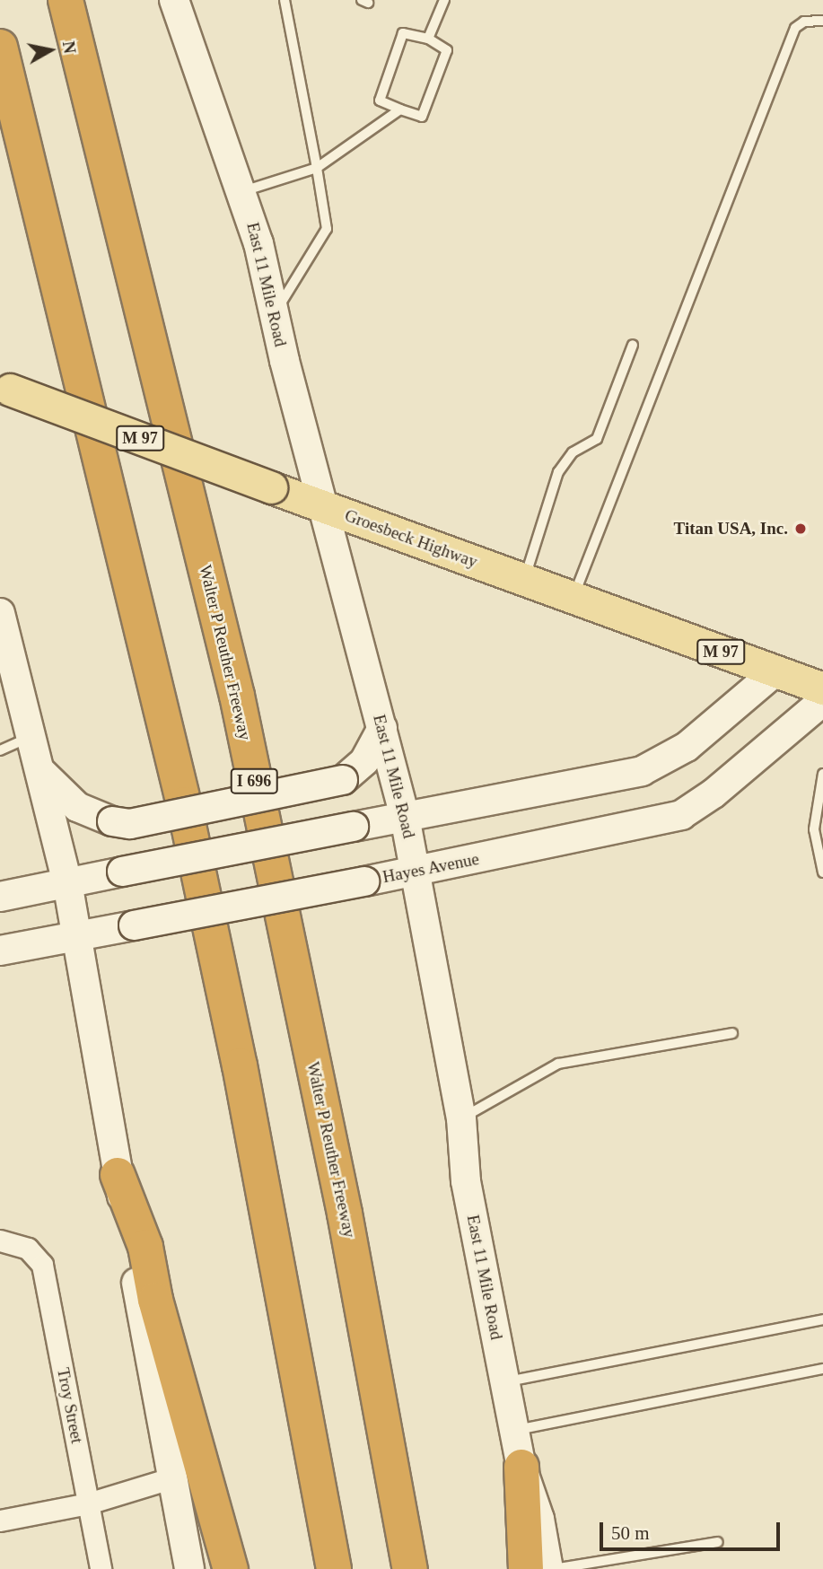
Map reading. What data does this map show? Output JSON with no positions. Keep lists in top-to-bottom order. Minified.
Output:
{"streets":{"highway":["Walter P Reuther Freeway","I 696"],"main road":["East 11 Mile Road","M 97","Groesbeck Highway","Hayes Avenue"],"street":["Troy Street"]},"crossings":[["East 11 Mile Road","Groesbeck Highway"],["East 11 Mile Road","Hayes Avenue"]],"places":["Titan USA, Inc."],"scale_bar":"50 m","north":"right"}
